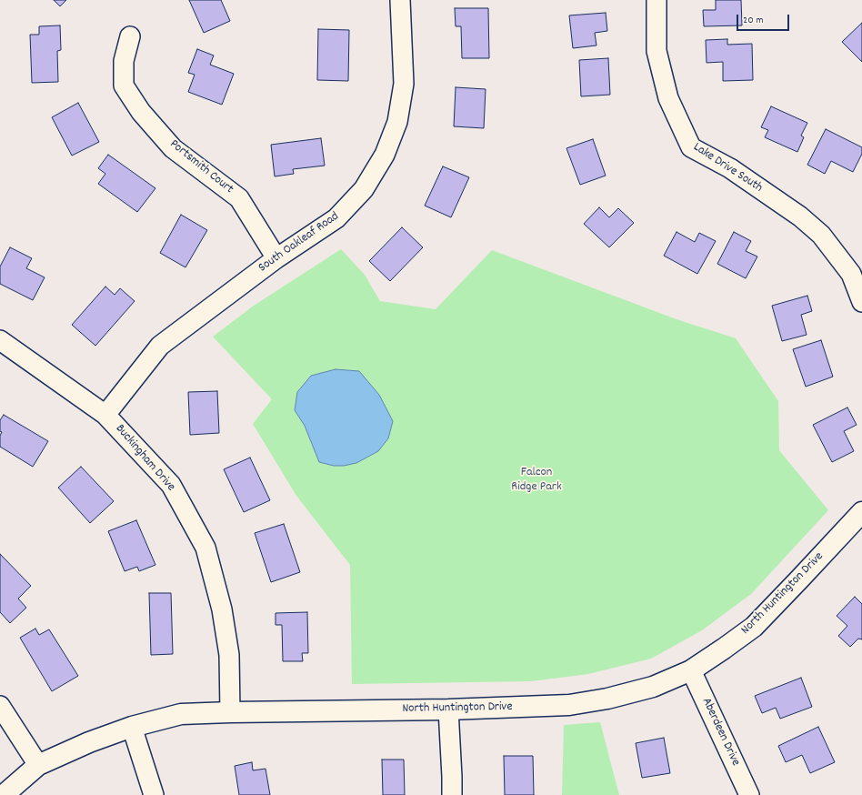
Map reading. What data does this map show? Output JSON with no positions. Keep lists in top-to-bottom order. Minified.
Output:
{"streets":{"street":["Portsmith Court","Lake Drive South","South Oakleaf Road","Buckingham Drive","North Huntington Drive","Aberdeen Drive"]},"crossings":[["Portsmith Court","South Oakleaf Road"],["South Oakleaf Road","Buckingham Drive"],["Buckingham Drive","North Huntington Drive"],["North Huntington Drive","Aberdeen Drive"]],"parks":["Falcon Ridge Park"],"scale_bar":"20 m"}
